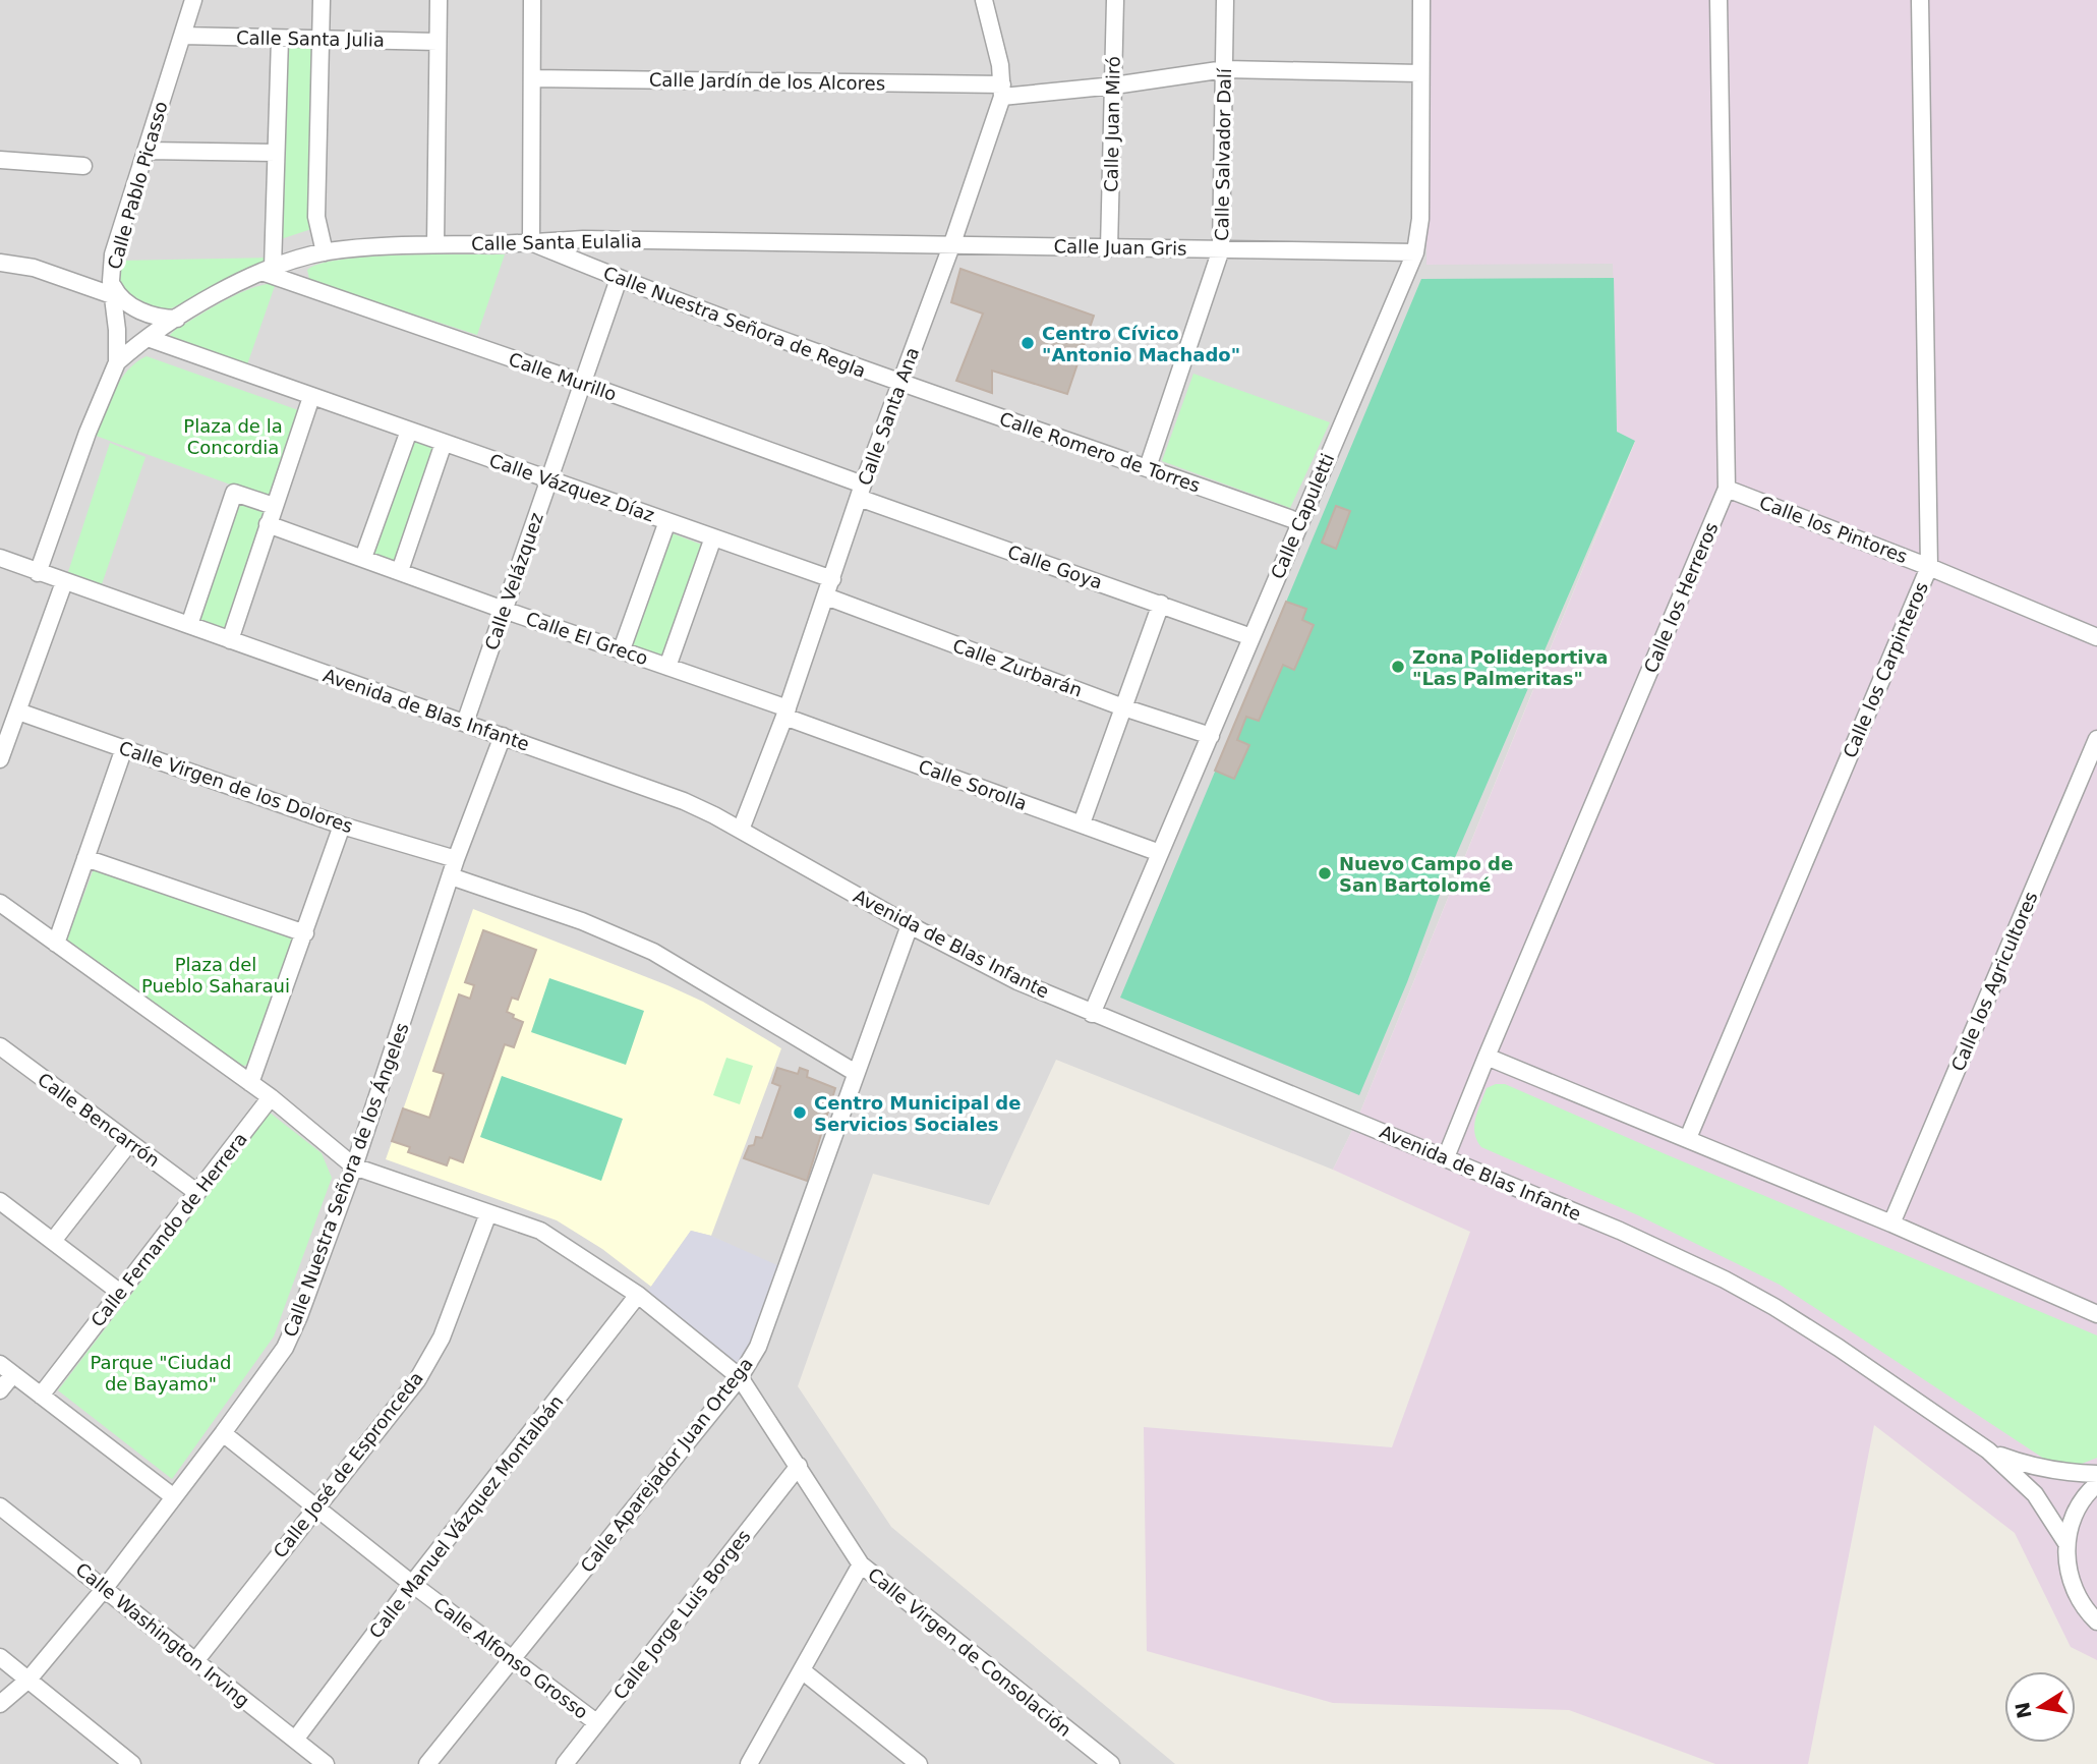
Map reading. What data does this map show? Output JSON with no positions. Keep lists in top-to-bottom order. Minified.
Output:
{"streets":{"street":["Calle Santa Julia","Calle Jardín de los Alcores","Calle Juan Miró","Calle Salvador Dalí","Calle Pablo Picasso","Calle Santa Eulalia","Calle Juan Gris","Calle Nuestra Señora de Regla","Calle Murillo","Calle Santa Ana","Calle Romero de Torres","Calle Vázquez Díaz","Calle Capuletti","Calle los Pintores","Calle Goya","Calle Velázquez","Calle los Herreros","Calle El Greco","Calle Zurbarán","Calle los Carpinteros","Avenida de Blas Infante","Calle Sorolla","Calle Virgen de los Dolores","Calle los Agricultores","Calle Bencarrón","Calle Nuestra Señora de los Ángeles","Calle Fernando de Herrera","Calle José de Espronceda","Calle Aparejador Juan Ortega","Calle Manuel Vázquez Montalbán","Calle Jorge Luis Borges","Calle Washington Irving","Calle Virgen de Consolación","Calle Alfonso Grosso"]},"crossings":[["Calle Santa Julia","Calle Pablo Picasso"],["Calle Jardín de los Alcores","Calle Juan Miró"],["Calle Jardín de los Alcores","Calle Salvador Dalí"],["Calle Jardín de los Alcores","Calle Santa Ana"],["Calle Jardín de los Alcores","Calle Capuletti"],["Calle Juan Miró","Calle Juan Gris"],["Calle Salvador Dalí","Calle Juan Gris"],["Calle Salvador Dalí","Calle Romero de Torres"],["Calle Pablo Picasso","Calle Santa Eulalia"],["Calle Pablo Picasso","Avenida de Blas Infante"],["Calle Santa Eulalia","Calle Juan Gris"],["Calle Santa Eulalia","Calle Nuestra Señora de Regla"],["Calle Santa Eulalia","Calle Murillo"],["Calle Santa Eulalia","Calle Santa Ana"],["Calle Santa Eulalia","Calle Vázquez Díaz"],["Calle Juan Gris","Calle Santa Ana"],["Calle Juan Gris","Calle Capuletti"],["Calle Nuestra Señora de Regla","Calle Santa Ana"],["Calle Nuestra Señora de Regla","Calle Romero de Torres"],["Calle Nuestra Señora de Regla","Calle Velázquez"],["Calle Murillo","Calle Santa Ana"],["Calle Murillo","Calle Goya"],["Calle Murillo","Calle Velázquez"],["Calle Santa Ana","Calle Romero de Torres"],["Calle Santa Ana","Calle Vázquez Díaz"],["Calle Santa Ana","Calle Goya"],["Calle Santa Ana","Calle El Greco"],["Calle Santa Ana","Calle Zurbarán"],["Calle Santa Ana","Avenida de Blas Infante"],["Calle Santa Ana","Calle Sorolla"],["Calle Romero de Torres","Calle Capuletti"],["Calle Vázquez Díaz","Calle Velázquez"],["Calle Capuletti","Calle Goya"],["Calle Capuletti","Calle Zurbarán"],["Calle Capuletti","Avenida de Blas Infante"],["Calle Capuletti","Calle Sorolla"],["Calle los Pintores","Calle los Herreros"],["Calle los Pintores","Calle los Carpinteros"],["Calle Velázquez","Calle El Greco"],["Calle Velázquez","Avenida de Blas Infante"],["Calle los Herreros","Avenida de Blas Infante"],["Calle El Greco","Calle Sorolla"],["Avenida de Blas Infante","Calle Nuestra Señora de los Ángeles"],["Avenida de Blas Infante","Calle Aparejador Juan Ortega"],["Calle Virgen de los Dolores","Calle Nuestra Señora de los Ángeles"],["Calle Bencarrón","Calle Fernando de Herrera"],["Calle Nuestra Señora de los Ángeles","Calle Washington Irving"],["Calle Nuestra Señora de los Ángeles","Calle Virgen de Consolación"],["Calle Nuestra Señora de los Ángeles","Calle Alfonso Grosso"],["Calle Fernando de Herrera","Calle Virgen de Consolación"],["Calle José de Espronceda","Calle Washington Irving"],["Calle José de Espronceda","Calle Virgen de Consolación"],["Calle José de Espronceda","Calle Alfonso Grosso"],["Calle Aparejador Juan Ortega","Calle Virgen de Consolación"],["Calle Aparejador Juan Ortega","Calle Alfonso Grosso"],["Calle Manuel Vázquez Montalbán","Calle Washington Irving"],["Calle Manuel Vázquez Montalbán","Calle Virgen de Consolación"],["Calle Manuel Vázquez Montalbán","Calle Alfonso Grosso"],["Calle Jorge Luis Borges","Calle Virgen de Consolación"],["Calle Jorge Luis Borges","Calle Alfonso Grosso"]],"parks":["Plaza de la Concordia","Plaza del Pueblo Saharaui","Parque \"Ciudad de Bayamo\""],"places":["Centro Cívico \"Antonio Machado\"","Zona Polideportiva \"Las Palmeritas\"","Nuevo Campo de San Bartolomé","Centro Municipal de Servicios Sociales"],"north":"left"}
